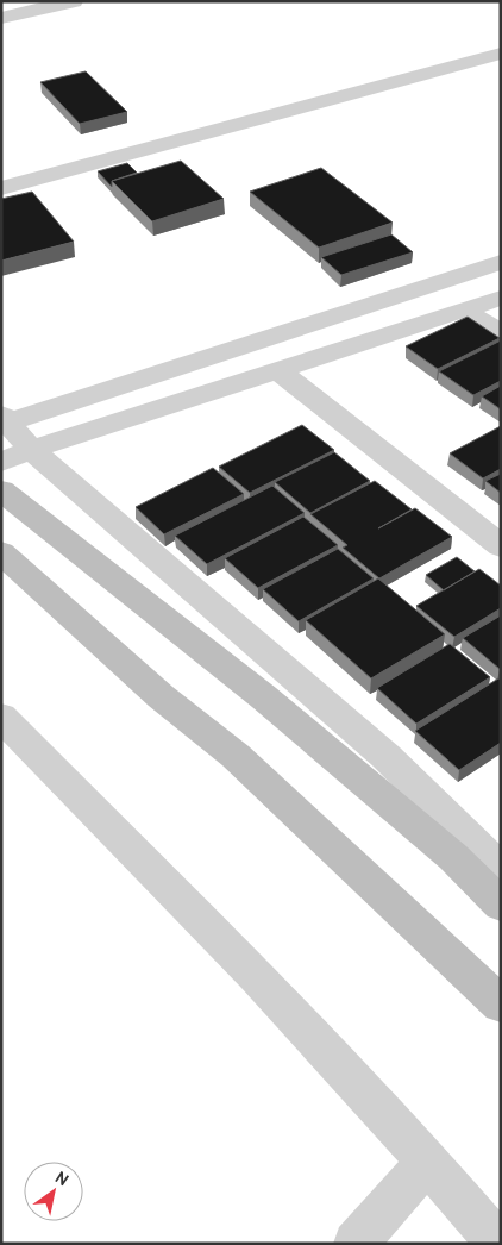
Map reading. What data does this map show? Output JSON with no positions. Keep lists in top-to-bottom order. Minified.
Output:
{"north":"top right"}
